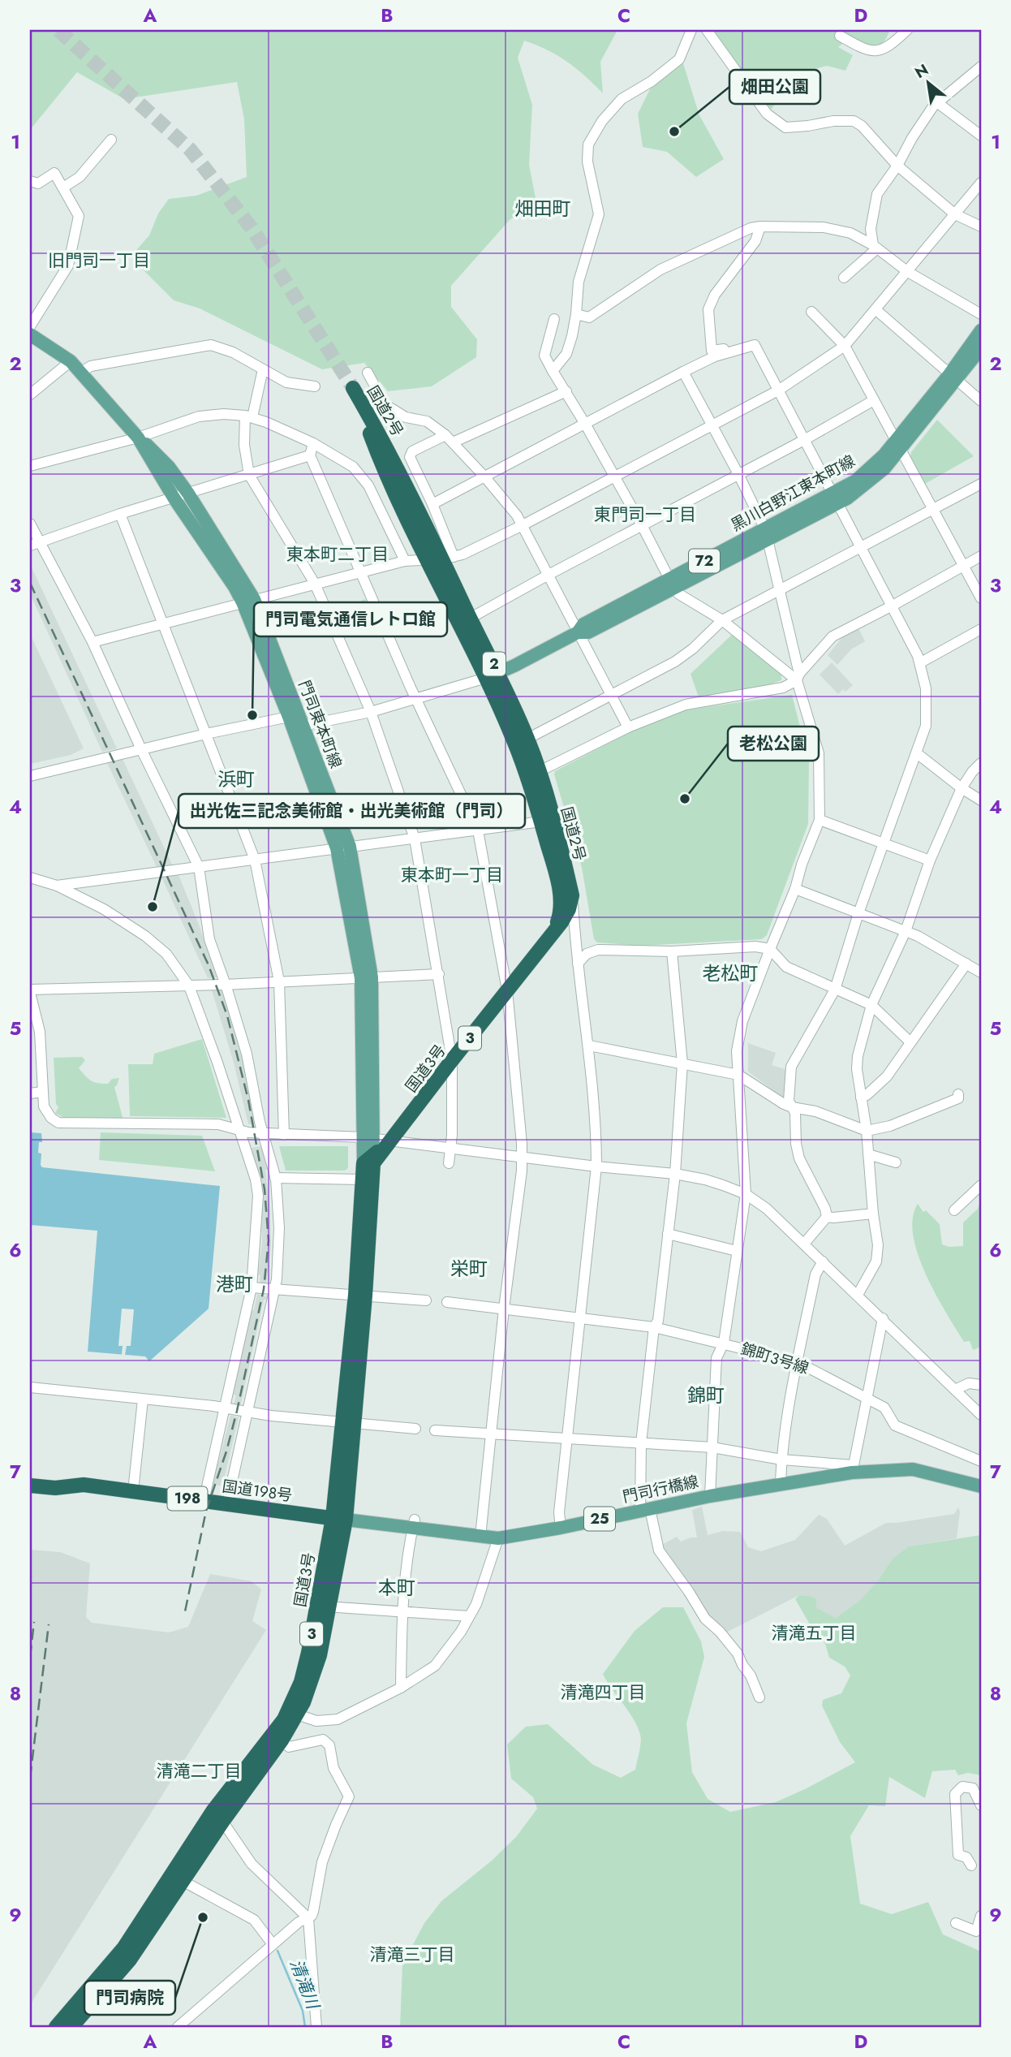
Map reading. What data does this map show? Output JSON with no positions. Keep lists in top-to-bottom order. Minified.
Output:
{"streets":{"highway":["国道2号","2","3","国道3号","国道198号","198"],"main road":["黒川白野江東本町線","72","門司東本町線","門司行橋線","25"],"street":["錦町3号線"]},"crossings":[["国道2号","黒川白野江東本町線"],["国道2号","国道3号"],["門司東本町線","国道3号"],["国道3号","門司行橋線"],["国道3号","国道198号"],["門司行橋線","国道198号"]],"districts":["畑田町","旧門司一丁目","東門司一丁目","東本町二丁目","浜町","東本町一丁目","老松町","栄町","港町","錦町","本町","清滝五丁目","清滝四丁目","清滝二丁目","清滝三丁目"],"water":["清滝川"],"places":["畑田公園","門司電気通信レトロ館","老松公園","出光佐三記念美術館・出光美術館（門司）","門司病院"],"north":"top left","grid":{"columns":["A","B","C","D"],"rows":["1","2","3","4","5","6","7","8","9"]}}
